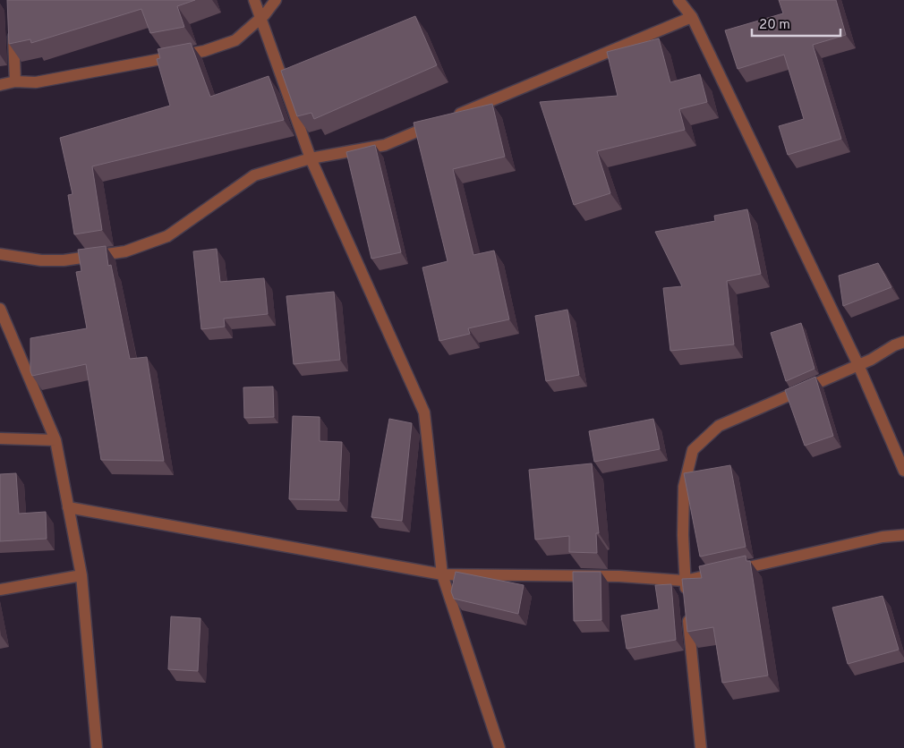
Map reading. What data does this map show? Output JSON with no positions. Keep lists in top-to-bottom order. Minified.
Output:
{"scale_bar":"20 m"}
